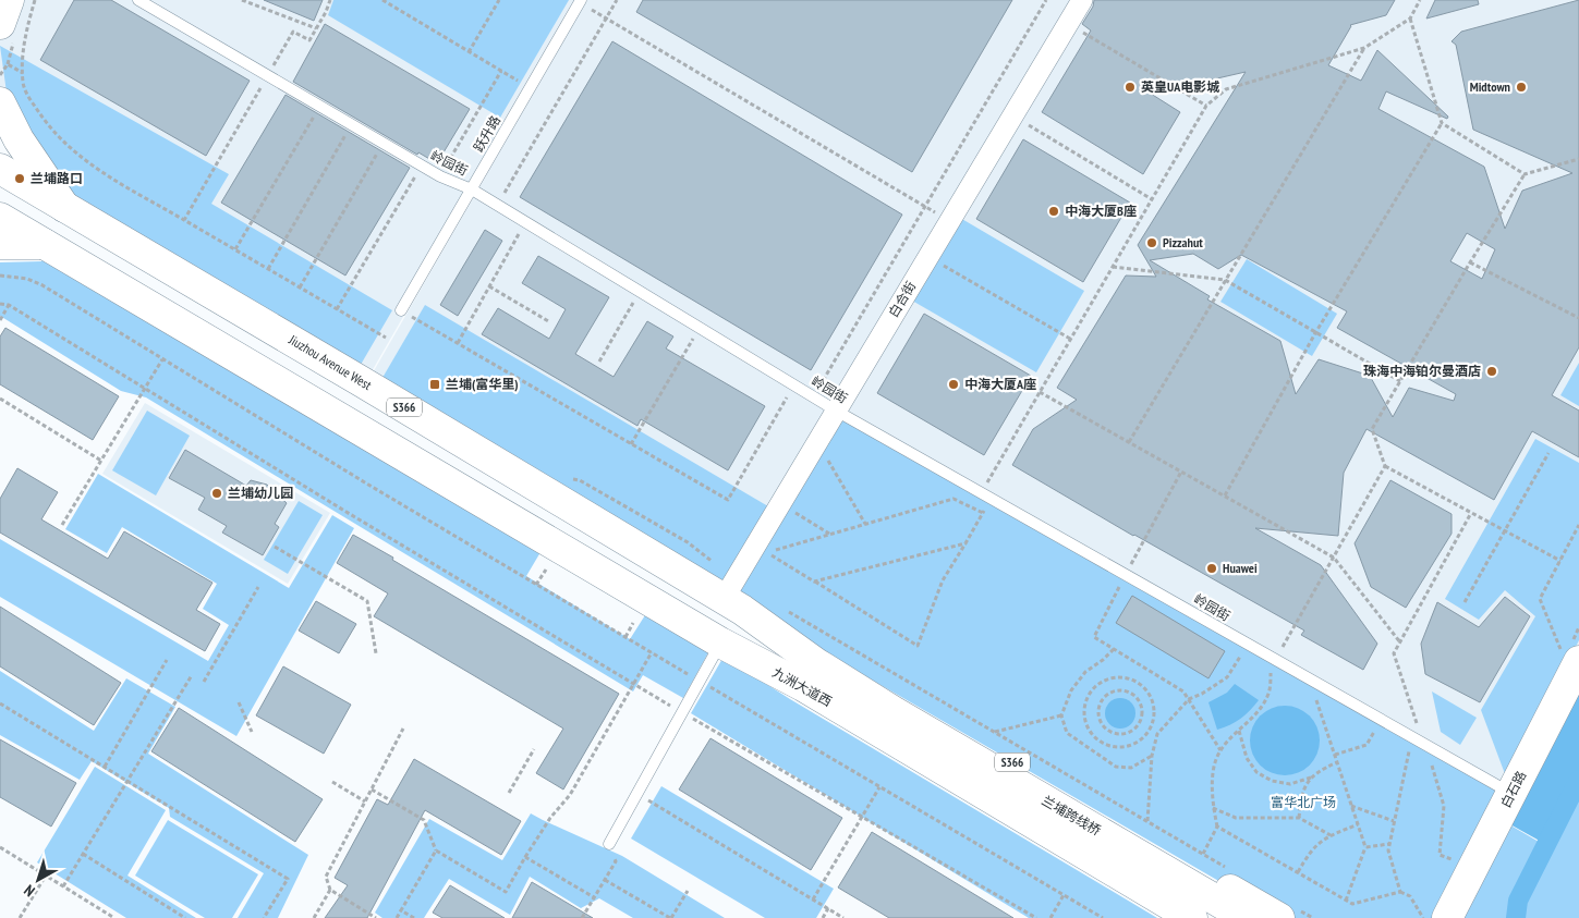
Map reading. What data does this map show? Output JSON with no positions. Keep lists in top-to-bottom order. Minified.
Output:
{"streets":{"main road":["Jiuzhou Avenue West","S366","九洲大道西","白石路","兰埔跨线桥"],"street":["白合街"],"lane":["跃升路","岭园街"]},"crossings":[["跃升路","岭园街"],["岭园街","白合街"],["岭园街","白石路"],["白合街","Jiuzhou Avenue West"],["白合街","S366"],["白合街","九洲大道西"],["Jiuzhou Avenue West","S366"],["Jiuzhou Avenue West","九洲大道西"],["S366","九洲大道西"],["九洲大道西","兰埔跨线桥"]],"parks":["富华北广场"],"places":{"other":["英皇UA电影城","Midtown","兰埔路口","中海大厦B座","Pizzahut","珠海中海铂尔曼酒店","中海大厦A座","兰埔幼儿园","Huawei"],"transit":["兰埔(富华里)"]},"north":"bottom left"}
